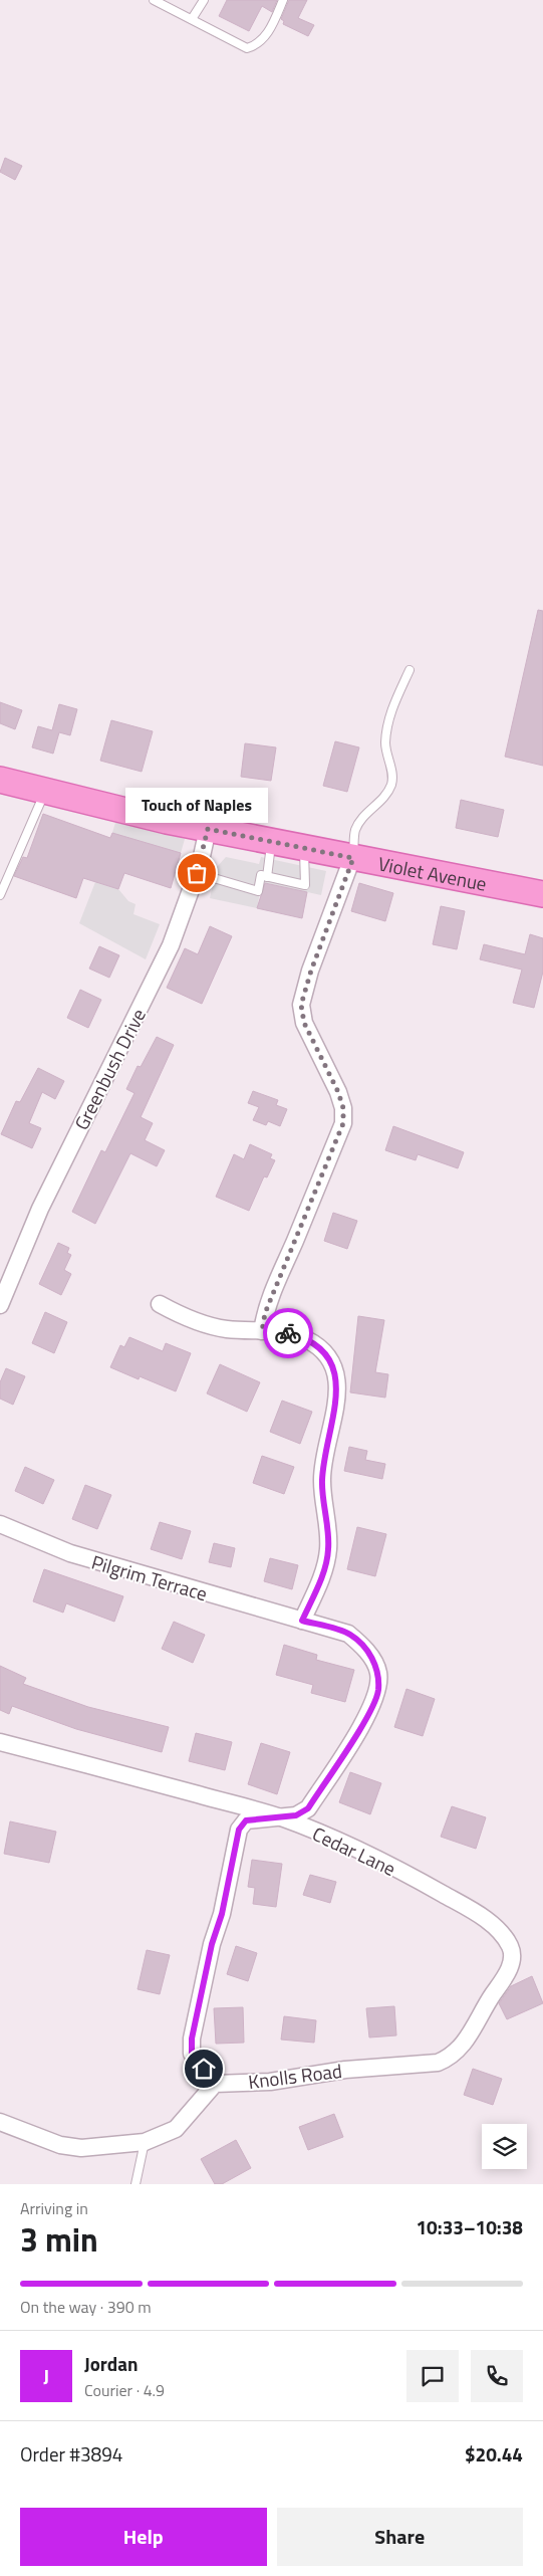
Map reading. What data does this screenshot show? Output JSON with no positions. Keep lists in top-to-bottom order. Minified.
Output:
{"streets":{"main road":["Violet Avenue"],"street":["Greenbush Drive","Pilgrim Terrace","Cedar Lane","Knolls Road"]},"crossings":[["Violet Avenue","Greenbush Drive"],["Pilgrim Terrace","Cedar Lane"],["Pilgrim Terrace","Knolls Road"],["Cedar Lane","Knolls Road"]],"places":["Touch of Naples"],"page":{"bubble":"Touch of Naples","heading":["3 min","Arriving in","10:33–10:38"],"panel":["Jordan","Courier · 4.9","Order #3894","$20.44"],"bar":"On the way · 390 m","round":"J","buttons":["Help","Share"]}}
